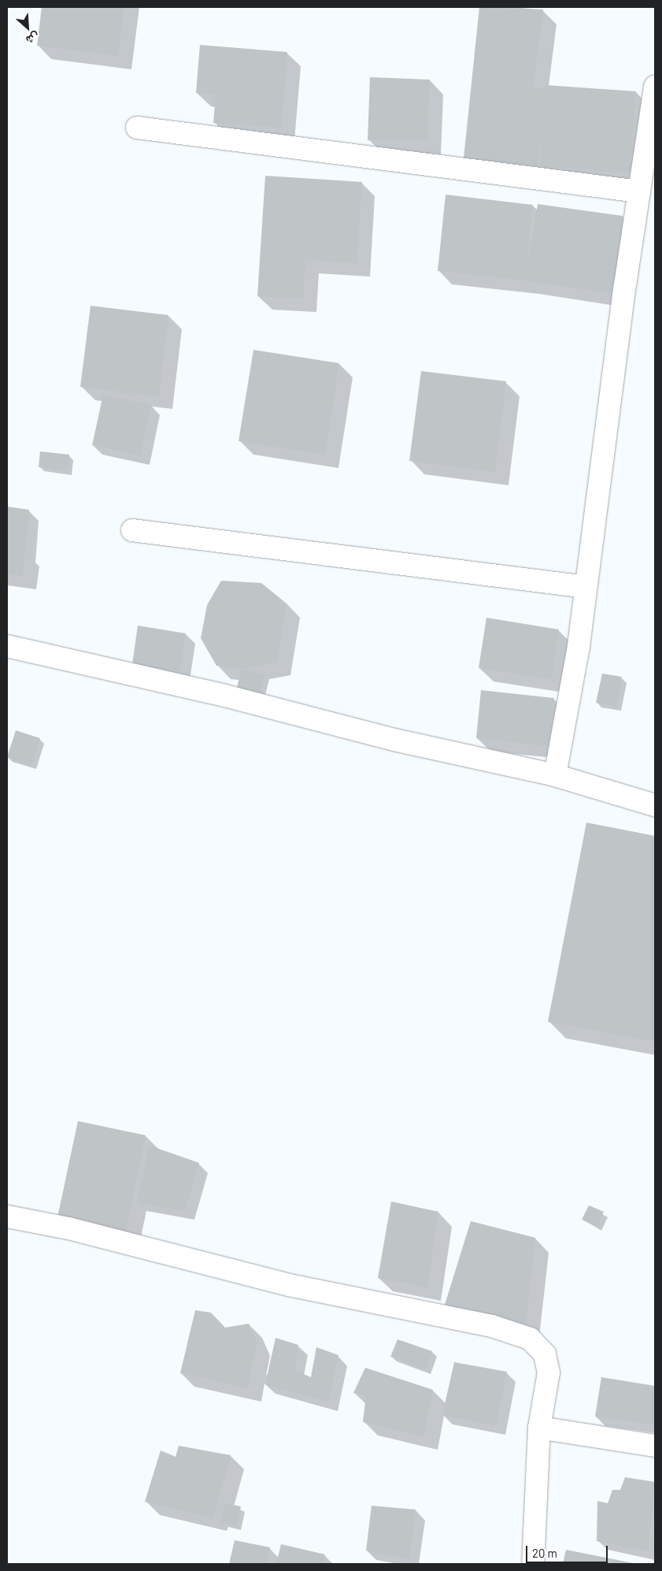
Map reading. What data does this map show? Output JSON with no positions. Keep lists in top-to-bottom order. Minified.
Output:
{"scale_bar":"20 m","north":"bottom right"}
